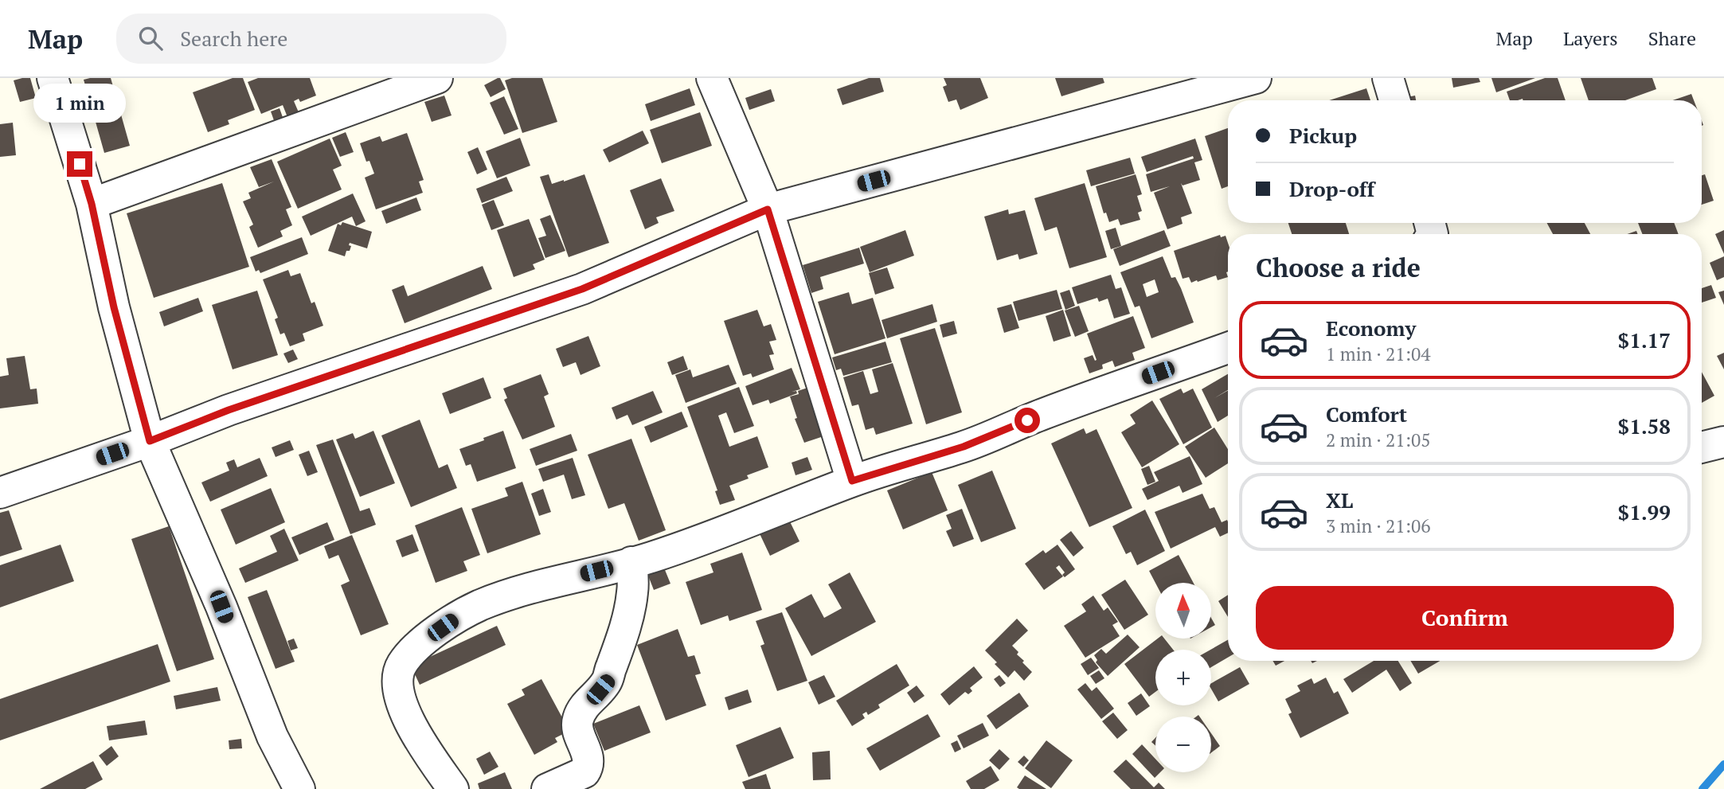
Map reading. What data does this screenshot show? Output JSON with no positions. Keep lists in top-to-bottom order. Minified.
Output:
{"north":"top","page":{"header":"Map","search":"Search here","nav":["Map","Layers","Share"],"bubble":"1 min","banner":["Pickup","Drop-off"],"heading":"Choose a ride","list":[{"name":"Economy","note":"1 min · 21:04","value":"$1.17"},{"name":"Comfort","note":"2 min · 21:05","value":"$1.58"},{"name":"XL","note":"3 min · 21:06","value":"$1.99"}],"buttons":"Confirm","map_buttons":["+","−"]}}
